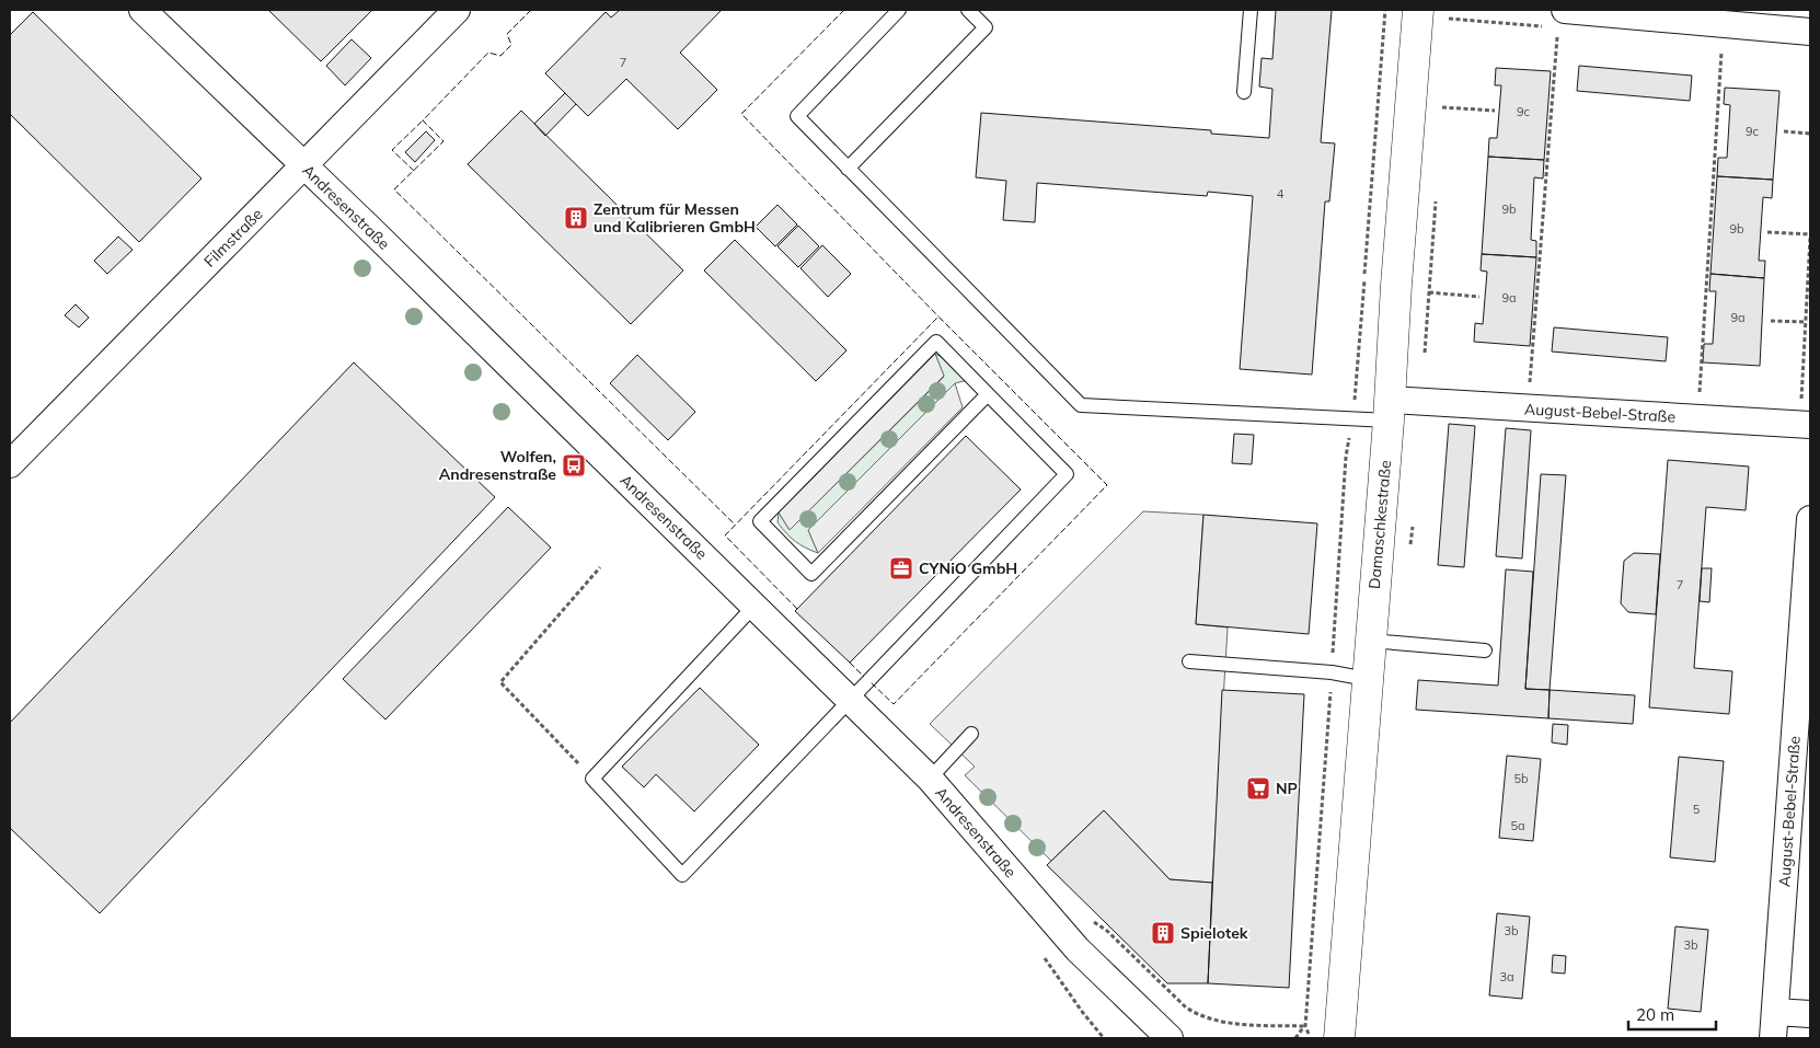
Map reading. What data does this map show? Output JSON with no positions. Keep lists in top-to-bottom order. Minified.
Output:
{"streets":{"street":["Andresenstraße","Filmstraße","August-Bebel-Straße","Damaschkestraße"]},"crossings":[["Andresenstraße","Filmstraße"],["August-Bebel-Straße","Damaschkestraße"]],"places":{"building":["Zentrum für Messen und Kalibrieren GmbH","Spielotek"],"bus stop":["Wolfen, Andresenstraße"],"office":["CYNiO GmbH"],"supermarket":["NP"]},"house_numbers":["7","9c","9c","4","9b","9b","9a","9a","7","5b","5","5a","3b","3b","3a"],"scale_bar":"20 m"}
